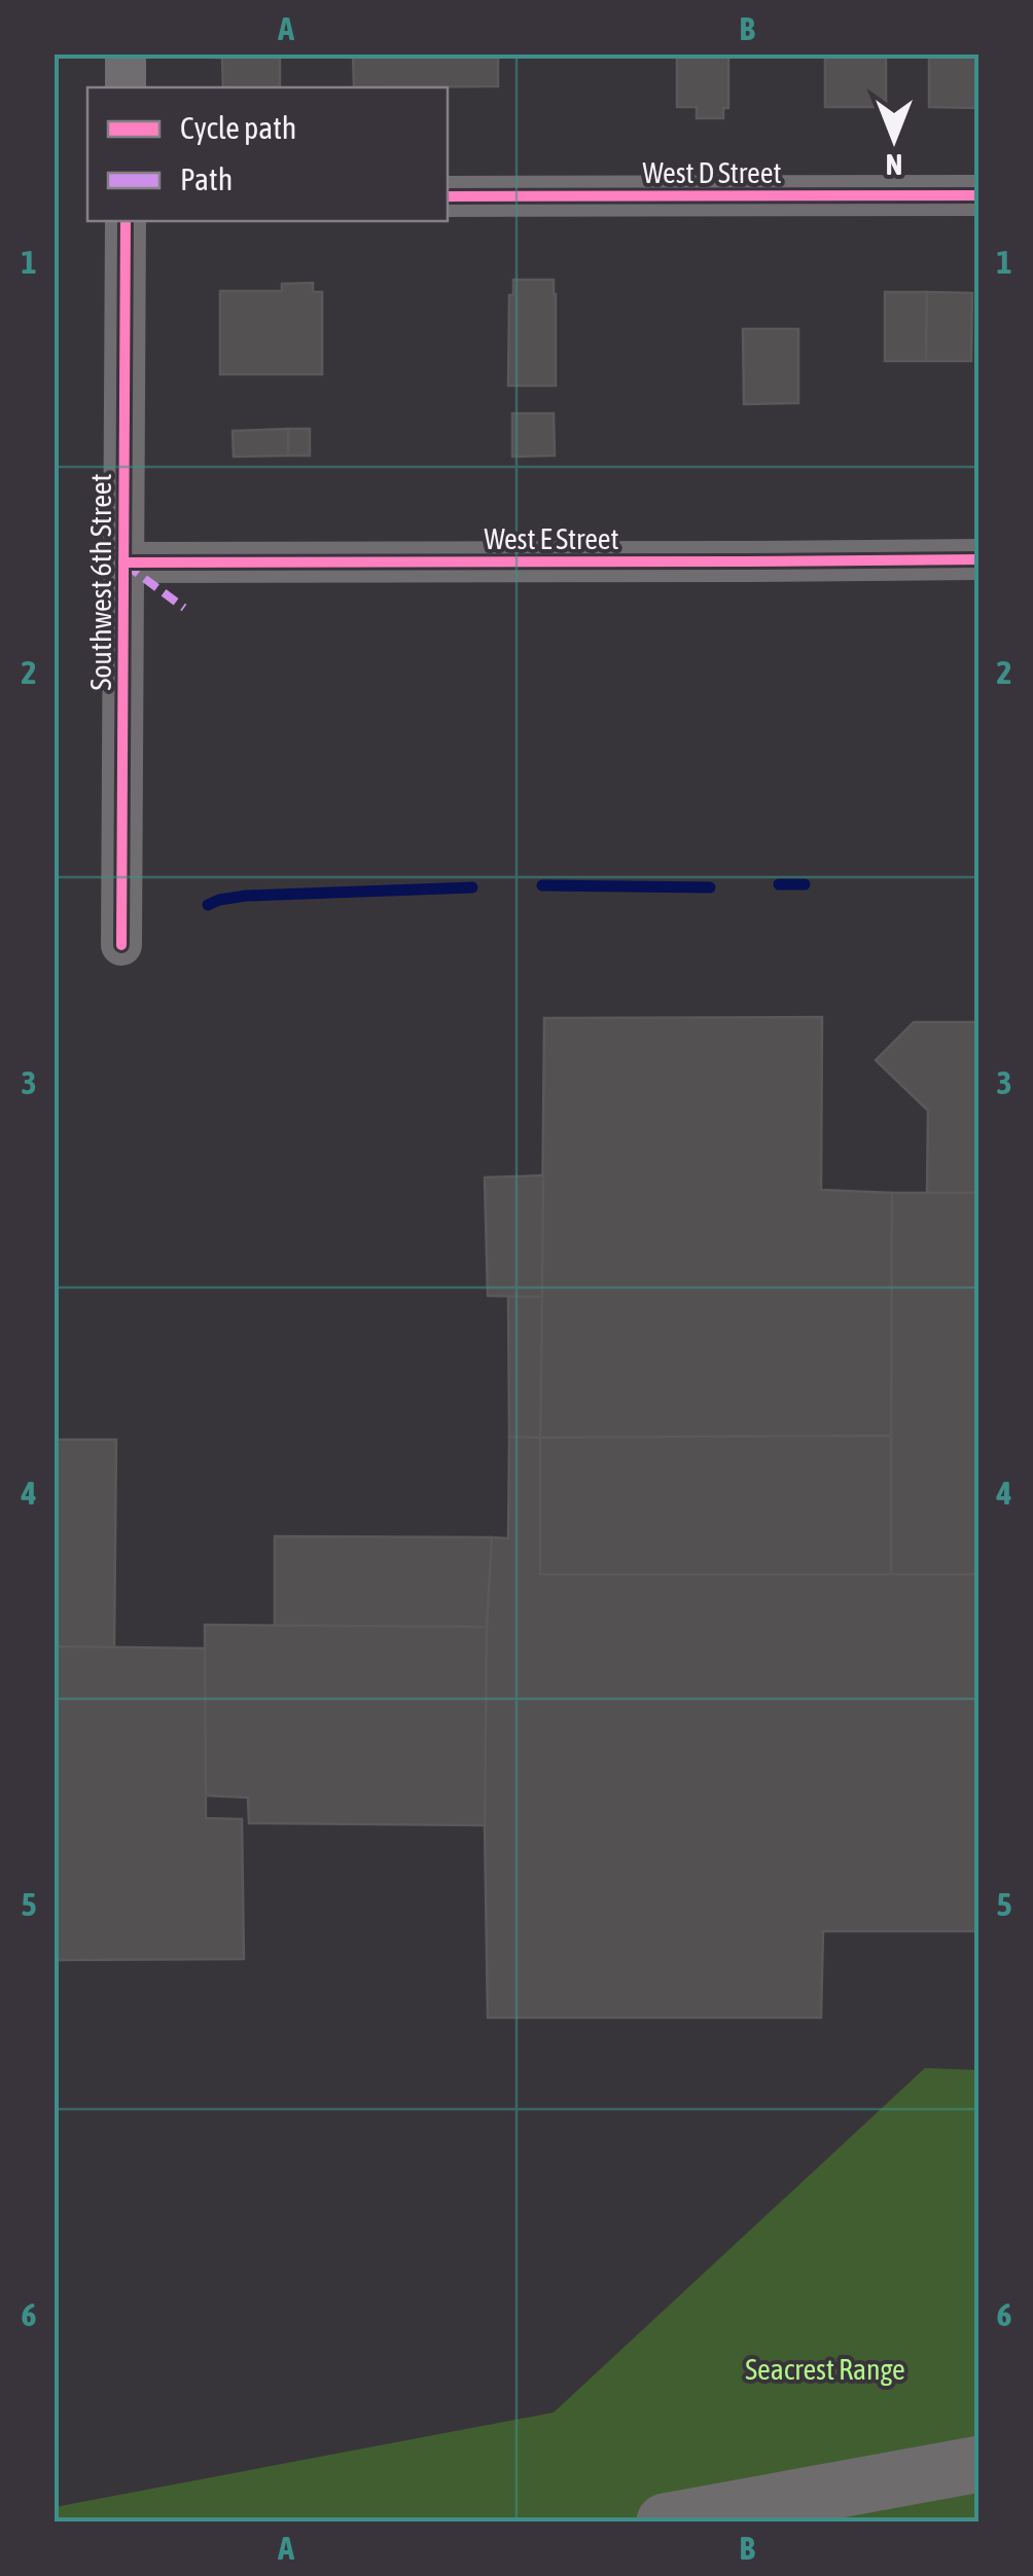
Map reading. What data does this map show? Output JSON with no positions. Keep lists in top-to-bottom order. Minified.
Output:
{"streets":{"street":["West D Street","West E Street","Southwest 6th Street"]},"crossings":[["West E Street","Southwest 6th Street"]],"parks":["Seacrest Range"],"legend":["Cycle path","Path"],"north":"bottom","grid":{"columns":["A","B"],"rows":["1","2","3","4","5","6"]}}
